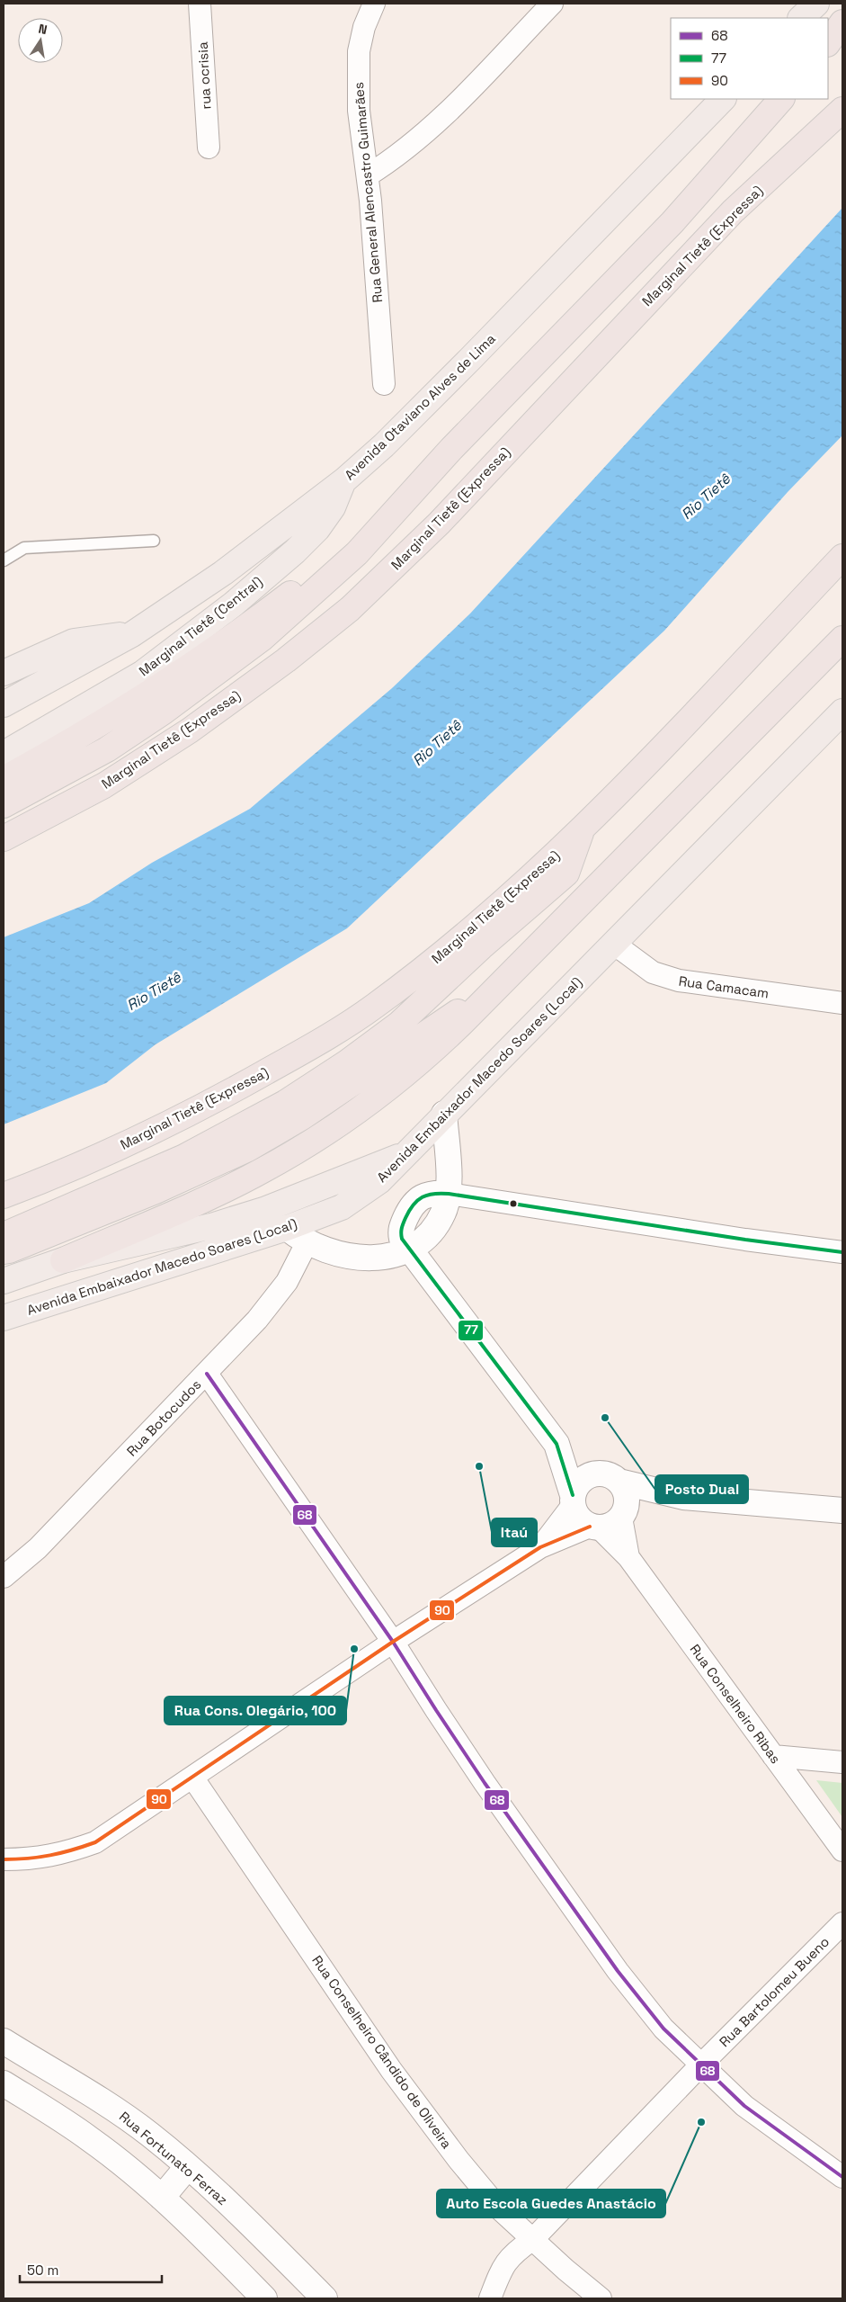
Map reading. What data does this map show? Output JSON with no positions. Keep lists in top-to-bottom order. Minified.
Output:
{"streets":{"highway":["Marginal Tietê (Expressa)","Avenida Otaviano Alves de Lima","Marginal Tietê (Central)","Avenida Embaixador Macedo Soares (Local)"],"street":["rua ocrisia","Rua General Alencastro Guimarães","Rua Camacam","Rua Botocudos","Rua Conselheiro Ribas","Rua Bartolomeu Bueno","Rua Conselheiro Cândido de Oliveira","Rua Fortunato Ferraz"]},"crossings":[["Avenida Otaviano Alves de Lima","Marginal Tietê (Central)"],["Rua Camacam","Avenida Embaixador Macedo Soares (Local)"],["Rua Bartolomeu Bueno","Rua Conselheiro Cândido de Oliveira"]],"water":["Rio Tietê"],"places":["Posto Dual","Itaú","Rua Cons. Olegário, 100","Auto Escola Guedes Anastácio"],"lines":["transit line 77","transit line 68","transit line 90"],"legend":["68","77","90"],"scale_bar":"50 m","north":"top"}
